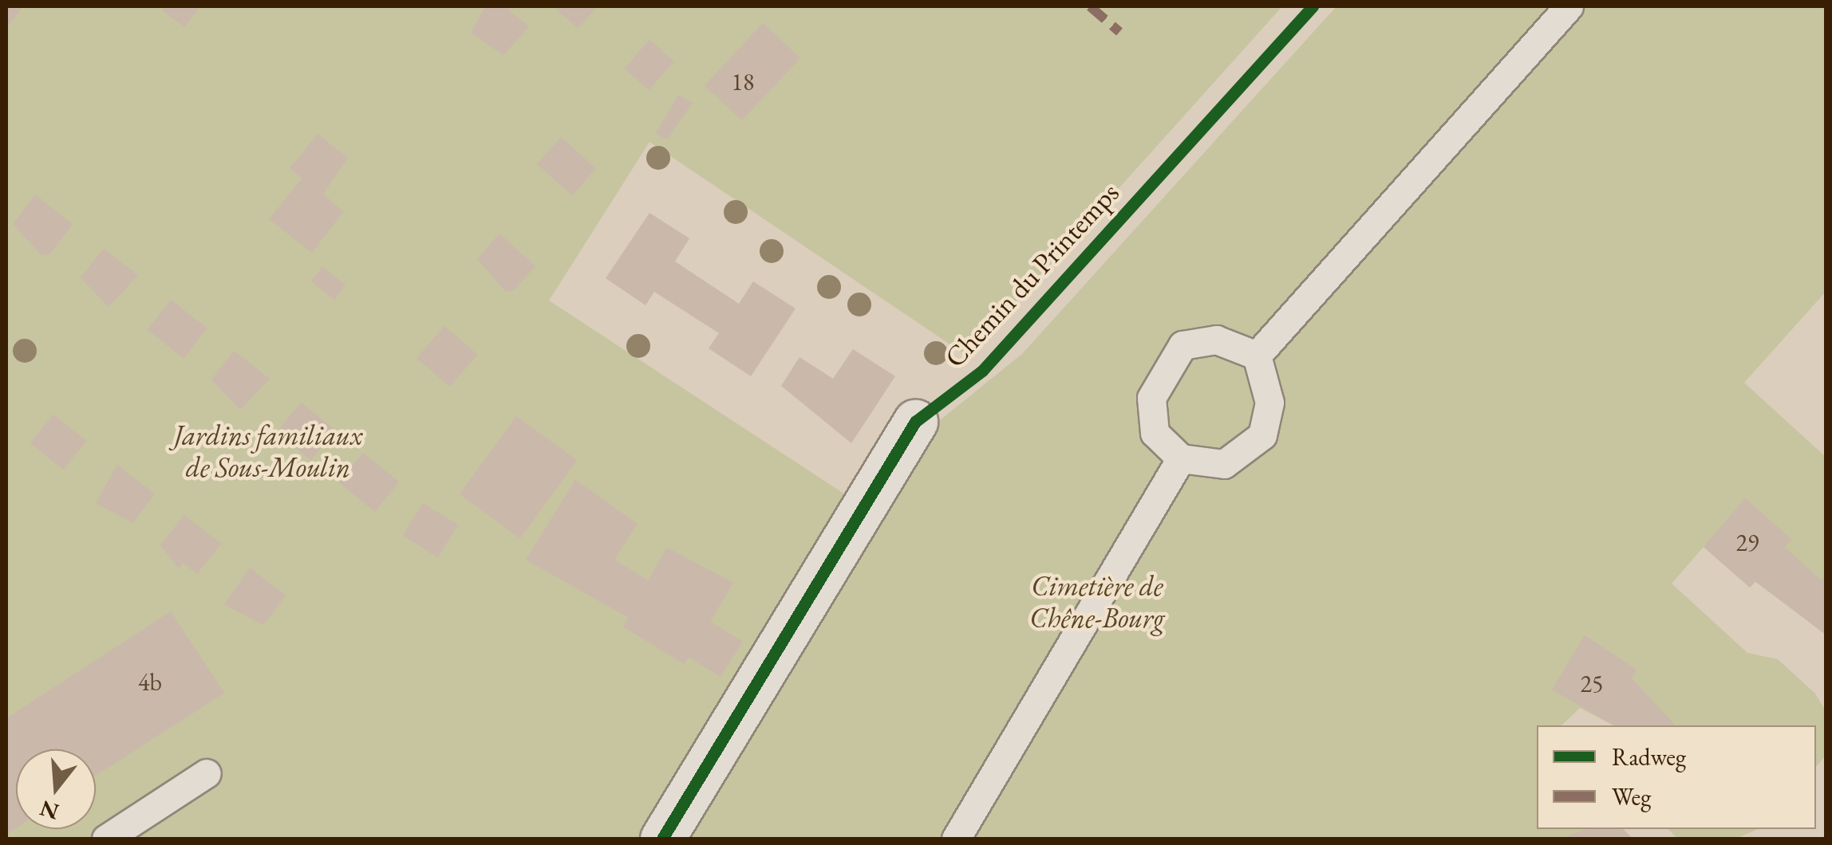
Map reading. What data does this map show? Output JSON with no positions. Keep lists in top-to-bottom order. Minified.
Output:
{"streets":{"cycle path":["Chemin du Printemps"]},"parks":["Jardins familiaux de Sous-Moulin","Cimetière de Chêne-Bourg"],"house_numbers":["18","29","4b","25"],"legend":["Radweg","Weg"],"north":"bottom"}
